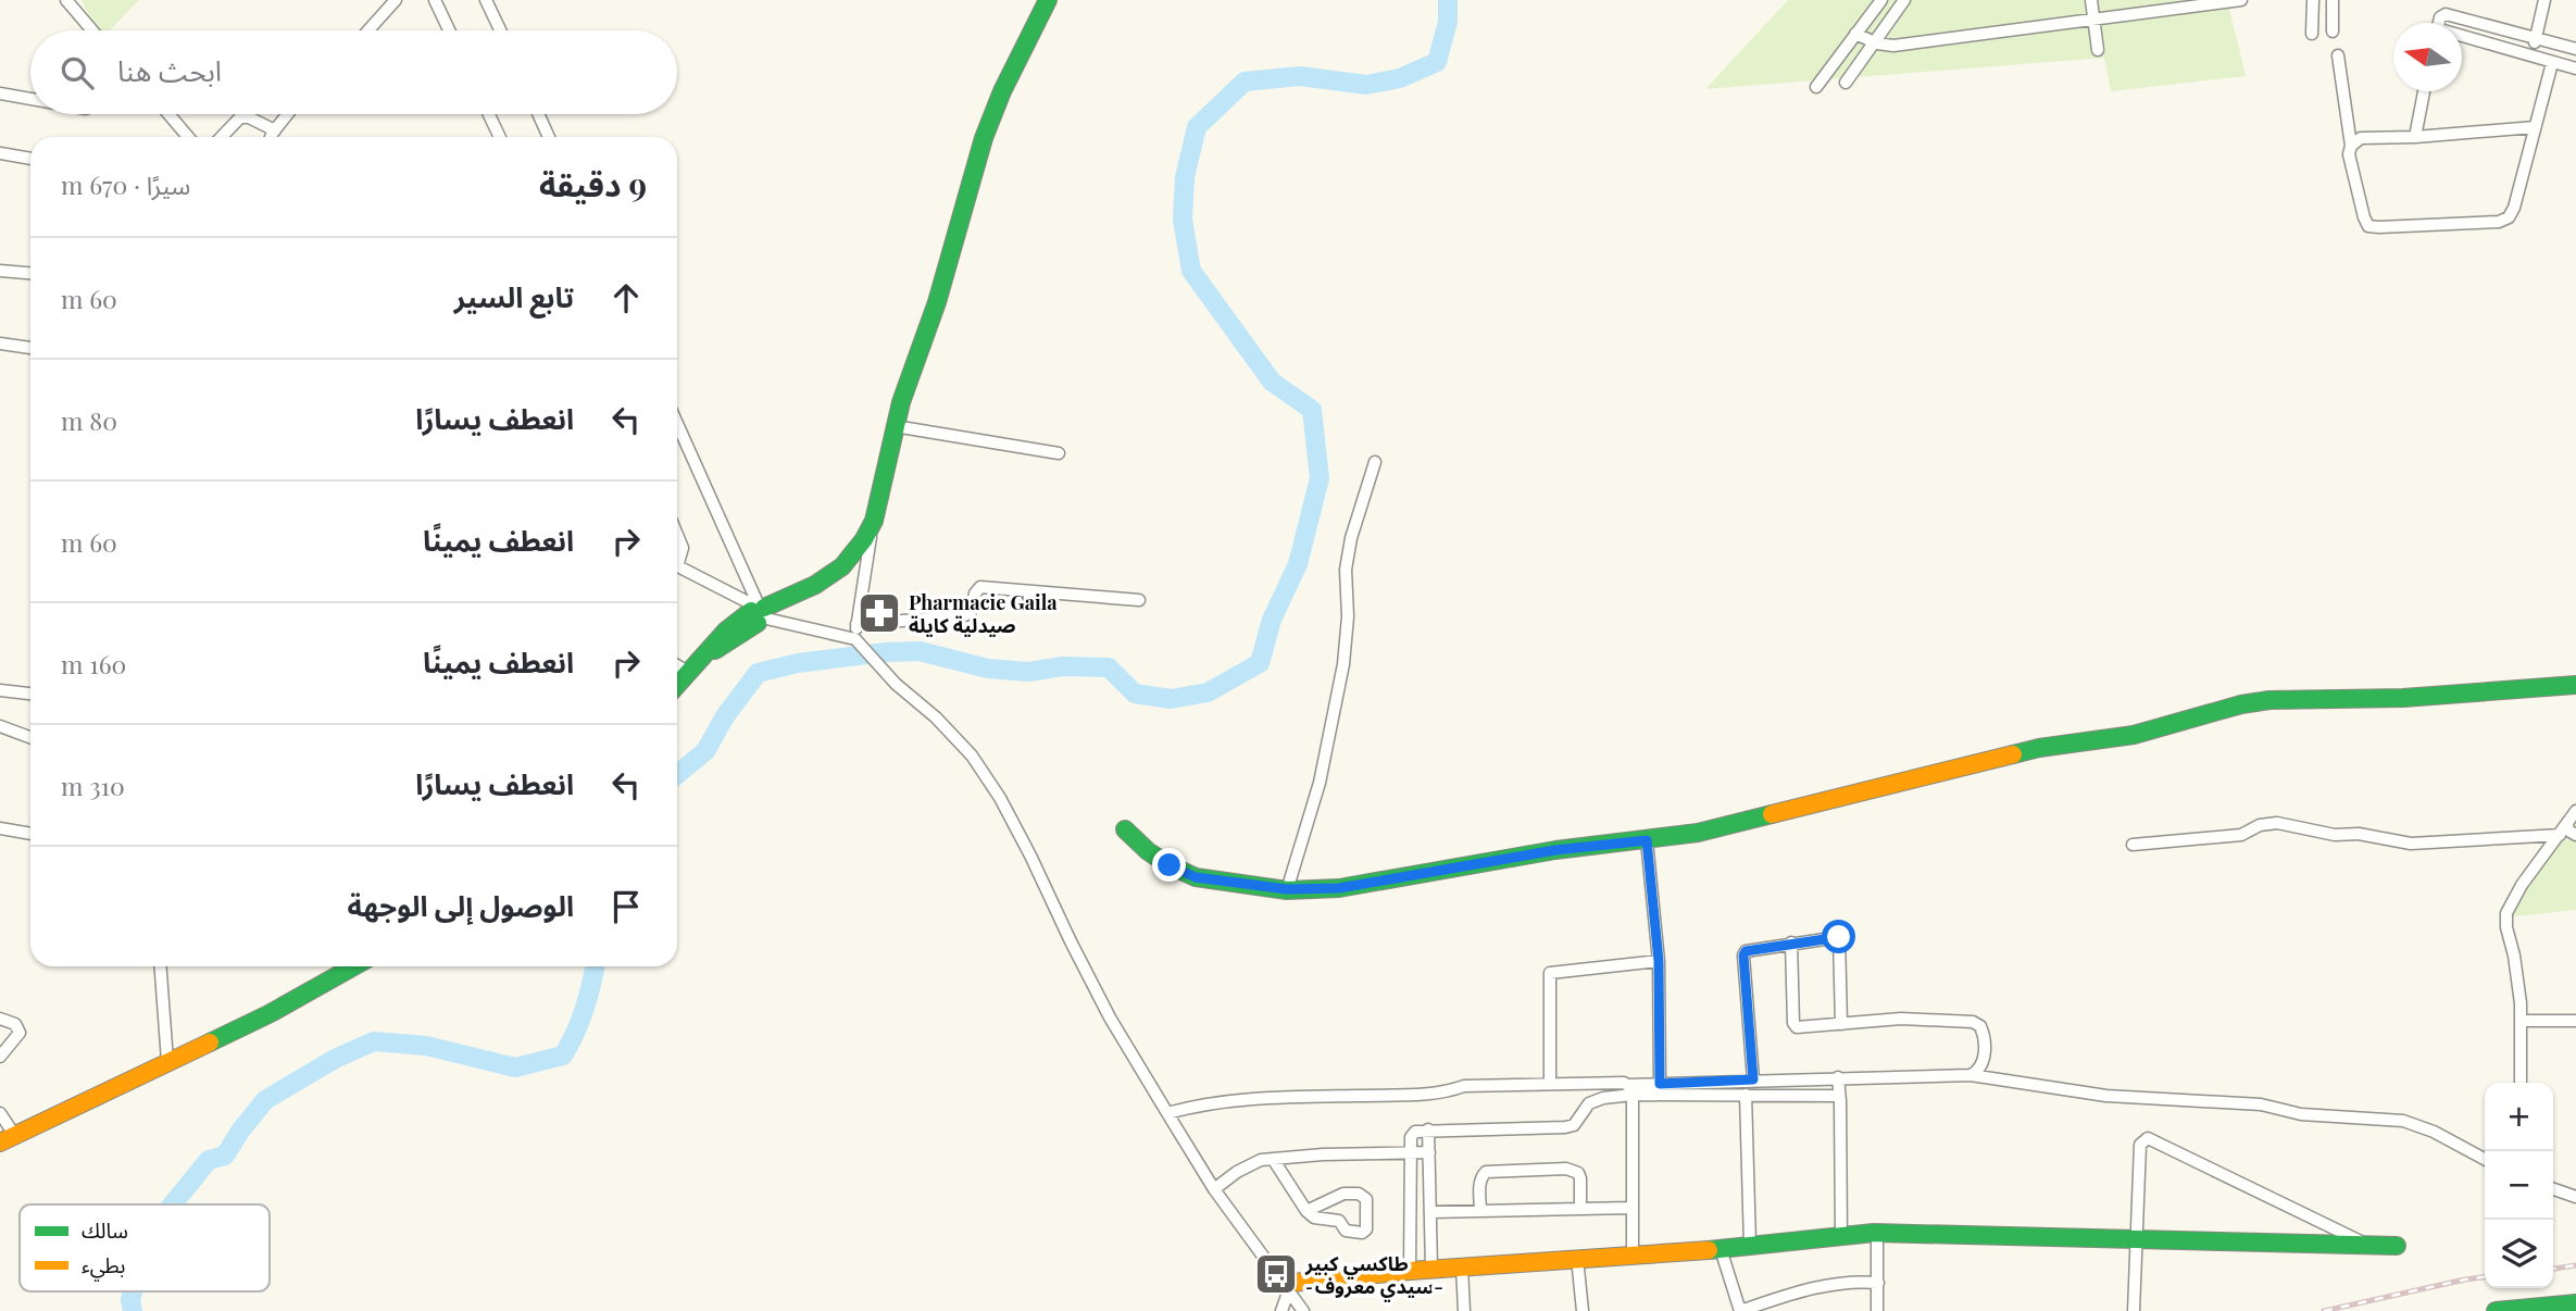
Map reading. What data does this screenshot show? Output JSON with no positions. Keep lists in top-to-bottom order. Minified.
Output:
{"places":{"pharmacy":["Pharmacie Gaila صيدلية كايلة"],"bus stop":["طاكسي كبير -سيدي معروف-"]},"legend":["سالك","بطيء"],"north":"left","page":{"search":"ابحث هنا","heading":["9 دقيقة","سيرًا · 670 m"],"list":[["تابع السير","60 m"],["انعطف يسارًا","80 m"],["انعطف يمينًا","60 m"],["انعطف يمينًا","160 m"],["انعطف يسارًا","310 m"],"الوصول إلى الوجهة"],"map_buttons":["+","−"]}}
